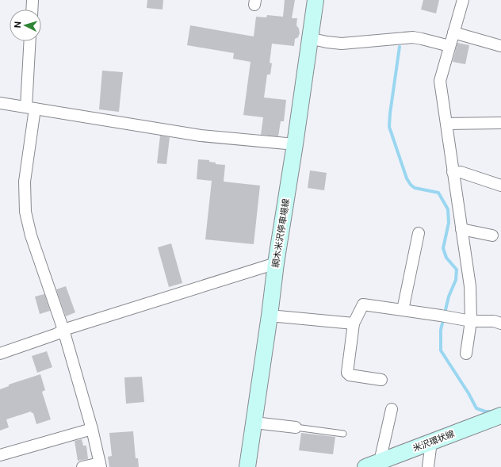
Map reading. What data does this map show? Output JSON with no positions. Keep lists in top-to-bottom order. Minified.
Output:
{"streets":{"main road":["綱木米沢停車場線","米沢環状線"]},"north":"left"}
